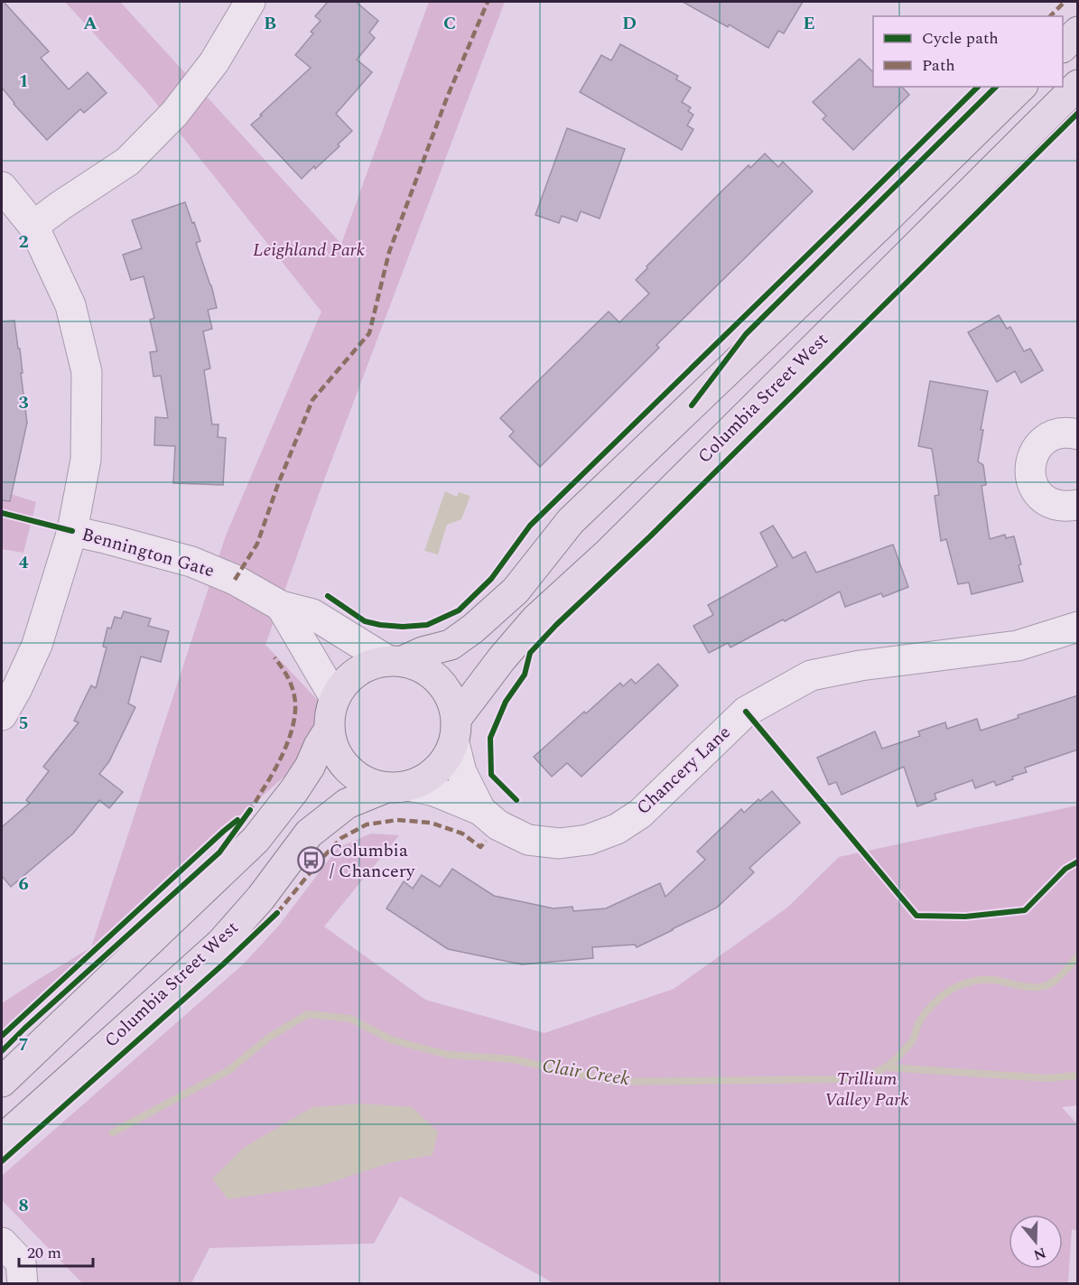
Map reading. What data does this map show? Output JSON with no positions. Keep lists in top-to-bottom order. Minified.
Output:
{"streets":{"main road":["Columbia Street West"],"street":["Bennington Gate","Chancery Lane"]},"crossings":[["Columbia Street West","Bennington Gate"],["Columbia Street West","Chancery Lane"],["Bennington Gate","Chancery Lane"]],"water":["Clair Creek"],"parks":["Leighland Park","Trillium Valley Park"],"places":{"bus stop":["Columbia / Chancery"]},"legend":["Cycle path","Path"],"scale_bar":"20 m","north":"bottom","grid":{"columns":["A","B","C","D","E"],"rows":["1","2","3","4","5","6","7","8"]}}
